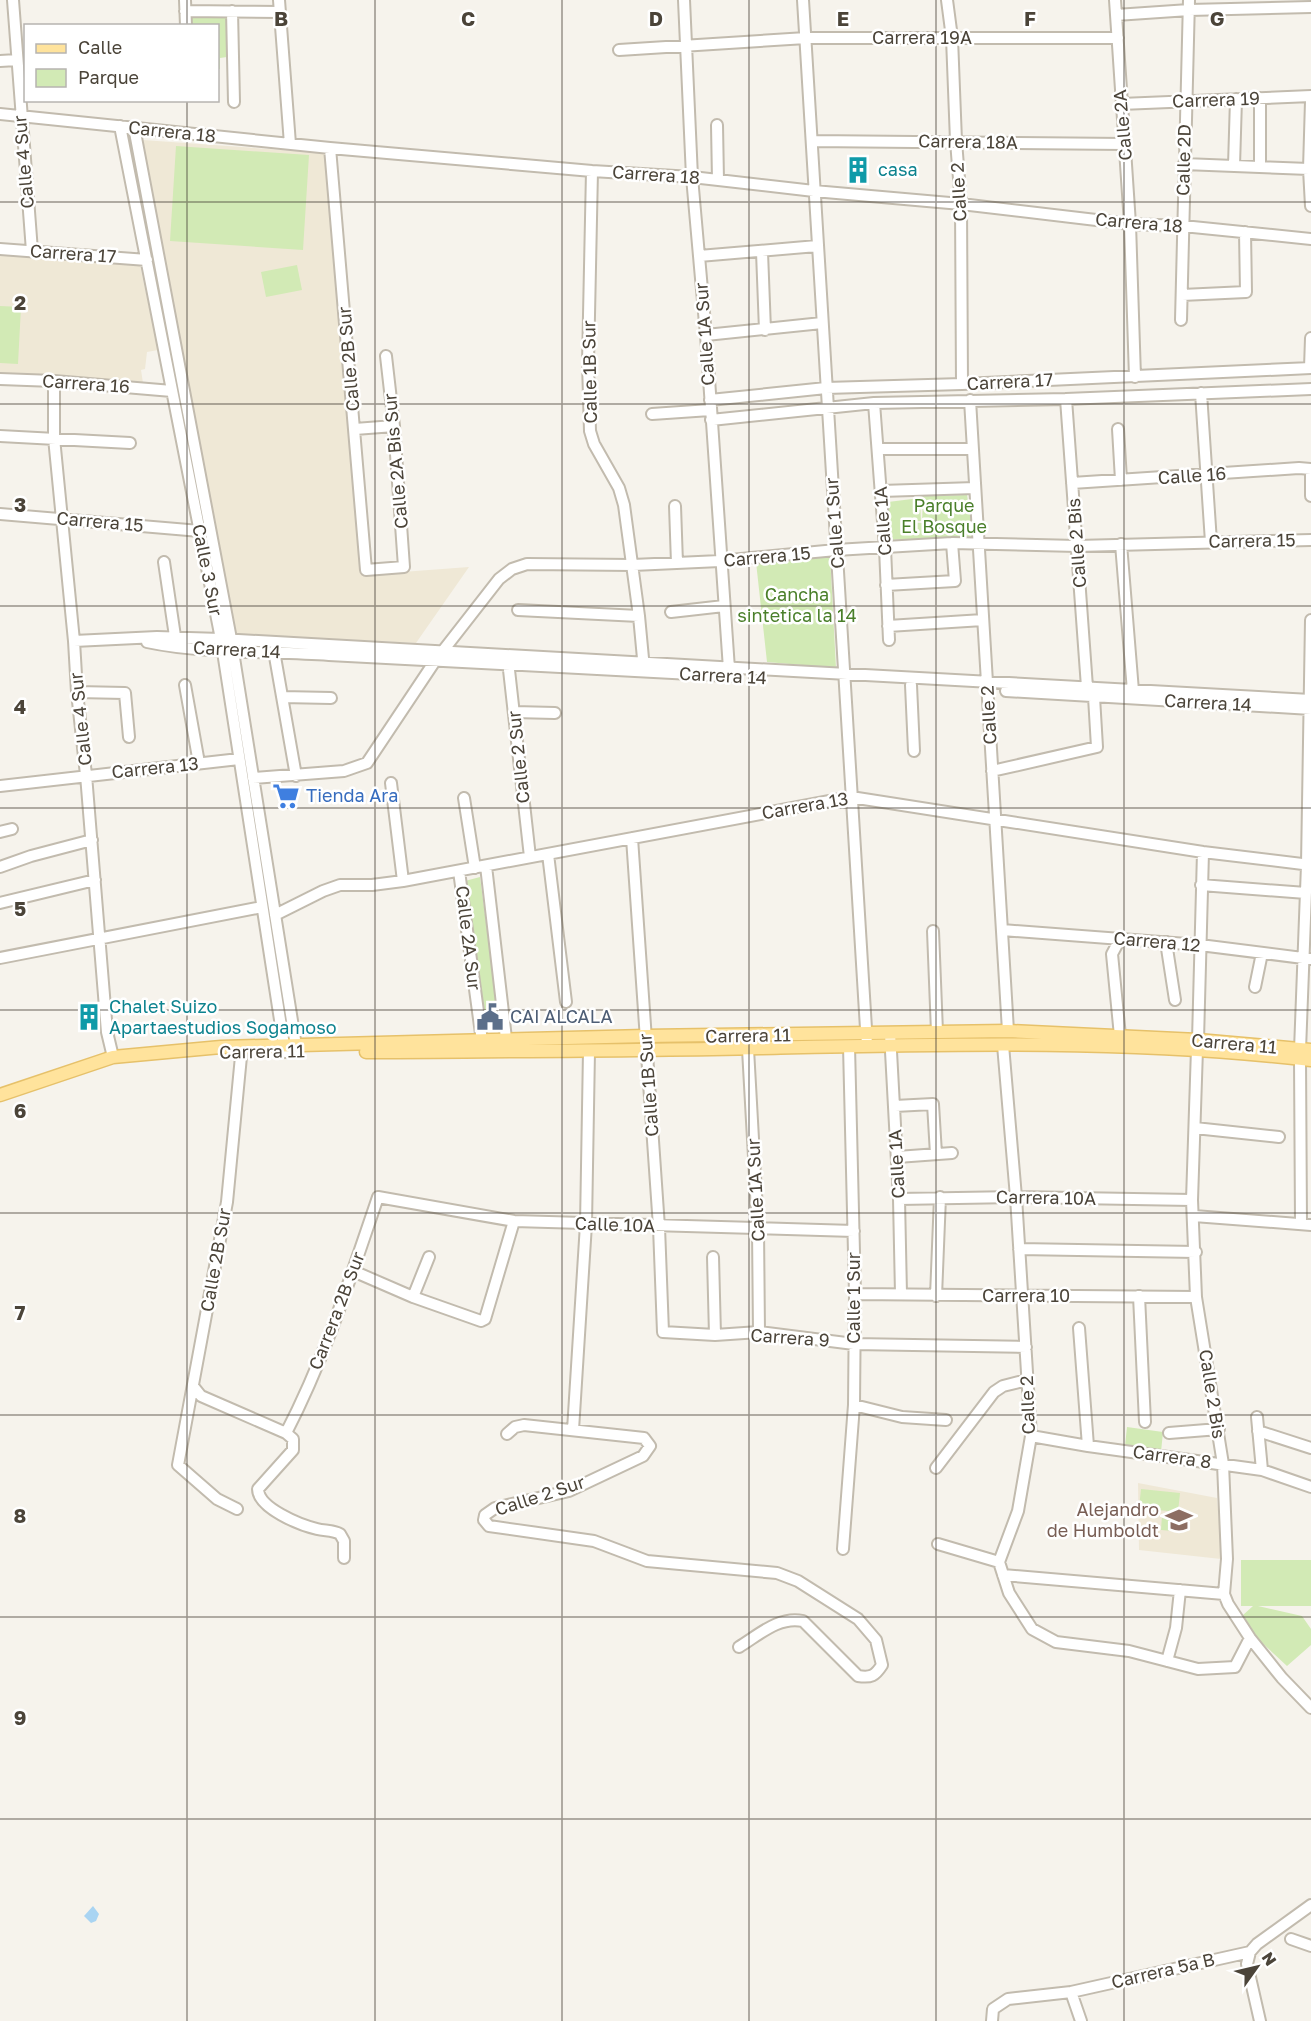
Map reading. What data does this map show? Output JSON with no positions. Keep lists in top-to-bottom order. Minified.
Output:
{"streets":{"main road":["Carrera 11"],"street":["Carrera 19A","Carrera 19","Calle 2A","Carrera 18","Carrera 18A","Calle 2D","Calle 4 Sur","Calle 2","Carrera 17","Calle 1A Sur","Calle 2B Sur","Calle 1B Sur","Carrera 16","Calle 2A Bis Sur","Calle 16","Calle 1A","Carrera 15","Calle 1 Sur","Calle 2 Bis","Calle 3 Sur","Carrera 14","Calle 2 Sur","Carrera 13","Calle 2A Sur","Carrera 12","Carrera 10A","Calle 10A","Carrera 10","Carrera 2B Sur","Carrera 9","Carrera 8","Carrera 5ª B"]},"crossings":[["Carrera 19A","Calle 2A"],["Carrera 19A","Calle 2"],["Carrera 19A","Calle 1A Sur"],["Carrera 19A","Calle 1 Sur"],["Carrera 19","Calle 2A"],["Carrera 19","Calle 2D"],["Calle 2A","Carrera 18"],["Calle 2A","Carrera 18A"],["Calle 2A","Carrera 17"],["Carrera 18","Calle 2D"],["Carrera 18","Calle 4 Sur"],["Carrera 18","Calle 2"],["Carrera 18","Calle 1A Sur"],["Carrera 18","Calle 2B Sur"],["Carrera 18","Calle 1B Sur"],["Carrera 18","Calle 1 Sur"],["Carrera 18","Calle 3 Sur"],["Carrera 18A","Calle 2"],["Carrera 18A","Calle 1 Sur"],["Calle 4 Sur","Carrera 17"],["Calle 4 Sur","Carrera 16"],["Calle 4 Sur","Carrera 15"],["Calle 4 Sur","Carrera 14"],["Calle 4 Sur","Carrera 13"],["Calle 4 Sur","Carrera 11"],["Calle 2","Carrera 17"],["Calle 2","Carrera 15"],["Calle 2","Carrera 14"],["Calle 2","Carrera 13"],["Calle 2","Carrera 12"],["Calle 2","Carrera 11"],["Calle 2","Carrera 10A"],["Calle 2","Carrera 10"],["Calle 2","Carrera 9"],["Calle 2","Carrera 8"],["Carrera 17","Calle 1A Sur"],["Carrera 17","Calle 1A"],["Carrera 17","Calle 1 Sur"],["Carrera 17","Calle 2 Bis"],["Carrera 17","Calle 3 Sur"],["Calle 1A Sur","Carrera 15"],["Calle 1A Sur","Carrera 14"],["Calle 1A Sur","Carrera 11"],["Calle 1A Sur","Calle 10A"],["Calle 1A Sur","Carrera 9"],["Calle 2B Sur","Calle 2A Bis Sur"],["Calle 2B Sur","Carrera 11"],["Calle 1B Sur","Carrera 15"],["Calle 1B Sur","Carrera 14"],["Calle 1B Sur","Carrera 13"],["Calle 1B Sur","Carrera 11"],["Calle 1B Sur","Calle 10A"],["Calle 1B Sur","Carrera 9"],["Carrera 16","Calle 3 Sur"],["Calle 16","Calle 2 Bis"],["Calle 1A","Carrera 15"],["Calle 1A","Carrera 11"],["Calle 1A","Carrera 10A"],["Calle 1A","Carrera 10"],["Carrera 15","Calle 1 Sur"],["Carrera 15","Calle 2 Bis"],["Carrera 15","Calle 3 Sur"],["Carrera 15","Carrera 14"],["Calle 1 Sur","Carrera 14"],["Calle 1 Sur","Carrera 13"],["Calle 1 Sur","Carrera 11"],["Calle 1 Sur","Calle 10A"],["Calle 1 Sur","Carrera 10"],["Calle 1 Sur","Carrera 9"],["Calle 2 Bis","Carrera 14"],["Calle 2 Bis","Carrera 13"],["Calle 2 Bis","Carrera 12"],["Calle 2 Bis","Carrera 11"],["Calle 2 Bis","Carrera 10A"],["Calle 2 Bis","Carrera 10"],["Calle 2 Bis","Carrera 8"],["Calle 3 Sur","Carrera 14"],["Calle 3 Sur","Carrera 13"],["Calle 3 Sur","Carrera 11"],["Carrera 14","Calle 2 Sur"],["Calle 2 Sur","Carrera 13"],["Carrera 13","Calle 2A Sur"],["Calle 2A Sur","Carrera 11"],["Calle 10A","Carrera 2B Sur"]],"parks":["Parque El Bosque","Cancha sintetica la 14"],"places":{"building":["casa","Chalet Suizo Apartaestudios Sogamoso"],"supermarket":["Tienda Ara"],"public building":["CAI ALCALA"],"school or university":["Alejandro de Humboldt"]},"legend":["Calle","Parque"],"north":"top right","grid":{"columns":["B","C","D","E","F","G"],"rows":["2","3","4","5","6","7","8","9"]}}
